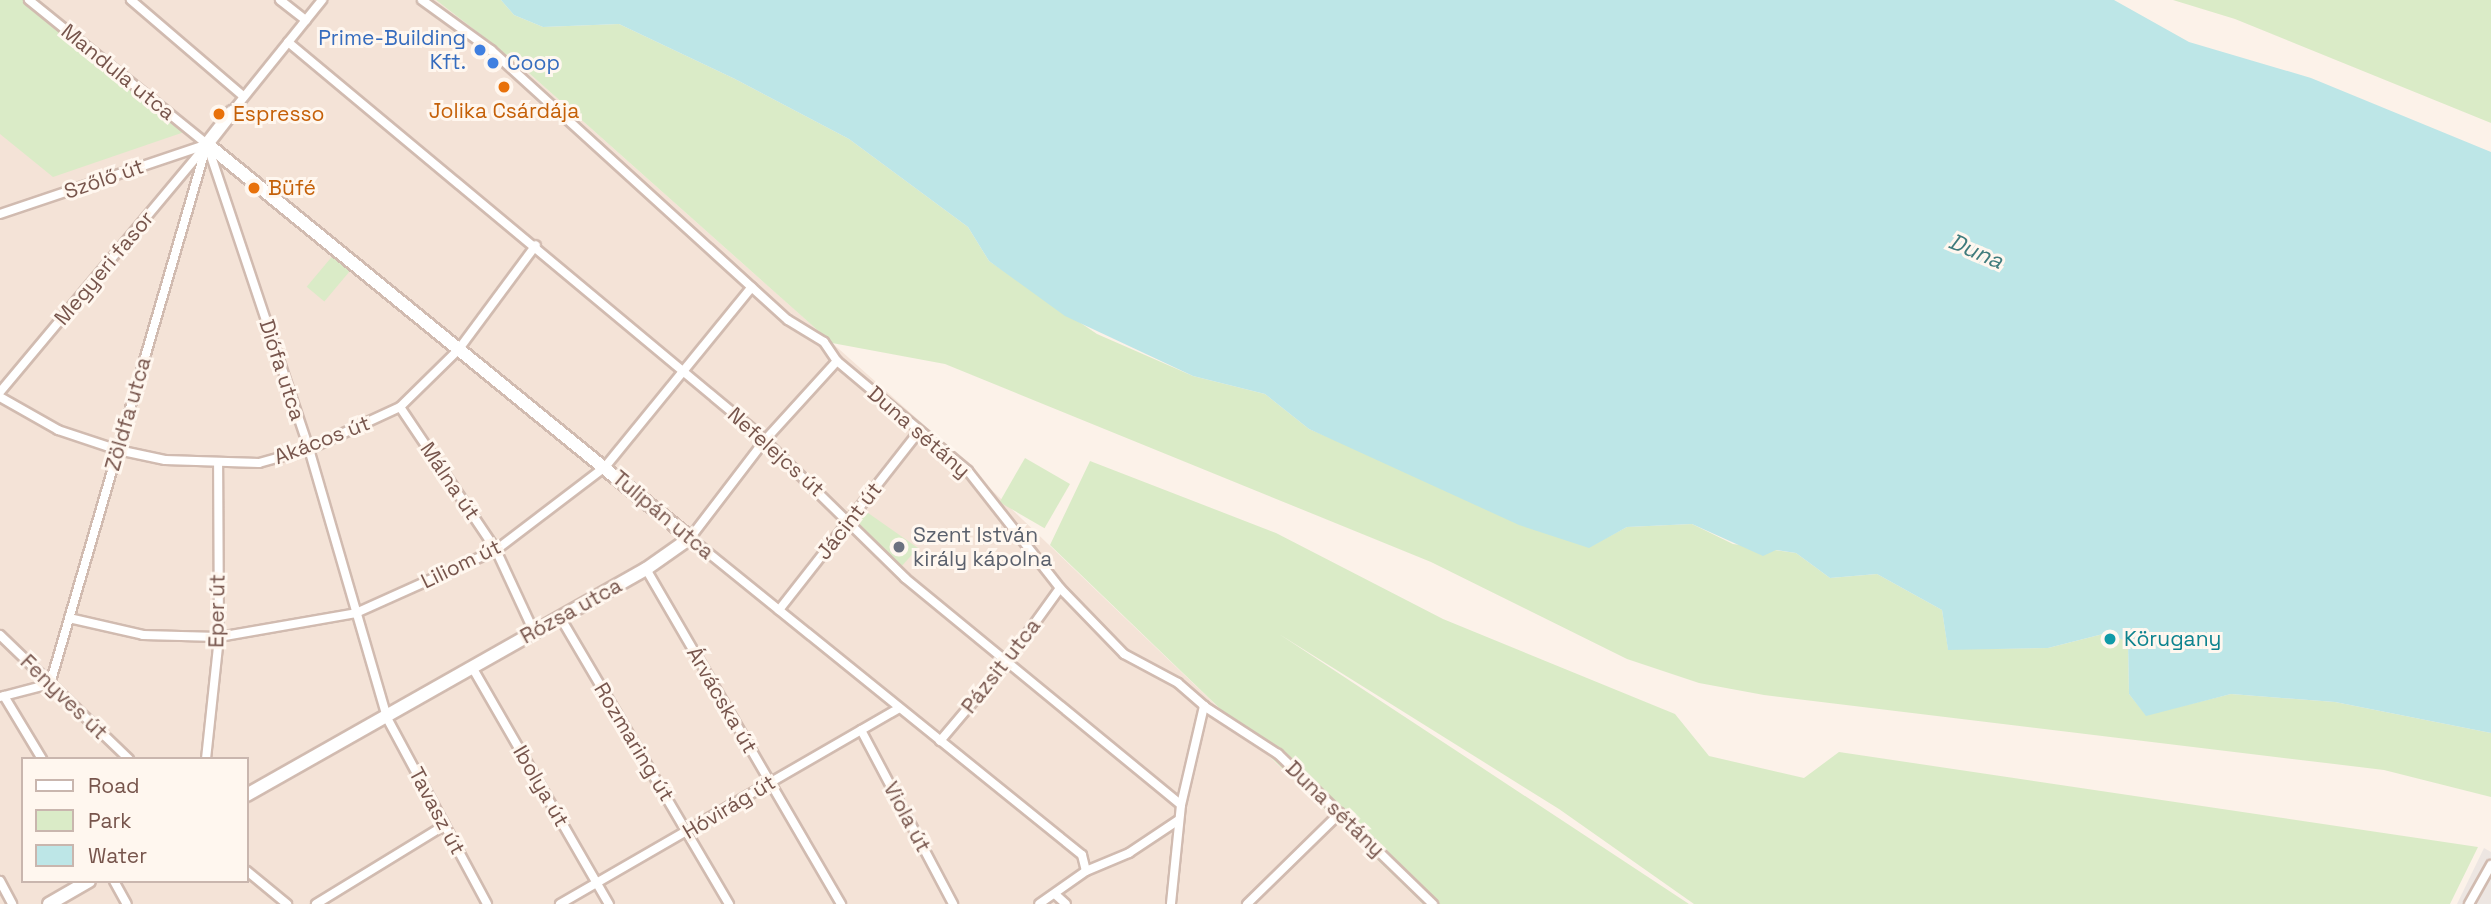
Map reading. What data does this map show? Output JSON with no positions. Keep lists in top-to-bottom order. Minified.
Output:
{"streets":{"street":["Mandula utca","Szőlő út","Megyeri fasor","Diófa utca","Zöldfa utca","Duna sétány","Akácos út","Nefelejcs út","Málna út","Tulipán utca","Jácint út","Liliom út","Eper út","Rózsa utca","Pázsit utca","Fenyves út","Árvácska út","Rozmaring út","Ibolya út","Hóvirág út","Tavasz út","Viola út"]},"crossings":[["Mandula utca","Szőlő út"],["Mandula utca","Megyeri fasor"],["Mandula utca","Diófa utca"],["Mandula utca","Zöldfa utca"],["Mandula utca","Tulipán utca"],["Szőlő út","Megyeri fasor"],["Szőlő út","Diófa utca"],["Szőlő út","Zöldfa utca"],["Szőlő út","Tulipán utca"],["Megyeri fasor","Diófa utca"],["Megyeri fasor","Zöldfa utca"],["Megyeri fasor","Akácos út"],["Megyeri fasor","Tulipán utca"],["Diófa utca","Zöldfa utca"],["Diófa utca","Akácos út"],["Diófa utca","Tulipán utca"],["Diófa utca","Liliom út"],["Diófa utca","Rózsa utca"],["Diófa utca","Tavasz út"],["Zöldfa utca","Akácos út"],["Zöldfa utca","Tulipán utca"],["Zöldfa utca","Liliom út"],["Zöldfa utca","Fenyves út"],["Duna sétány","Jácint út"],["Duna sétány","Liliom út"],["Duna sétány","Rózsa utca"],["Duna sétány","Pázsit utca"],["Akácos út","Nefelejcs út"],["Akácos út","Málna út"],["Akácos út","Tulipán utca"],["Akácos út","Eper út"],["Nefelejcs út","Jácint út"],["Nefelejcs út","Liliom út"],["Nefelejcs út","Rózsa utca"],["Nefelejcs út","Pázsit utca"],["Málna út","Liliom út"],["Málna út","Rózsa utca"],["Tulipán utca","Jácint út"],["Tulipán utca","Liliom út"],["Tulipán utca","Rózsa utca"],["Tulipán utca","Pázsit utca"],["Tulipán utca","Hóvirág út"],["Liliom út","Eper út"],["Rózsa utca","Árvácska út"],["Rózsa utca","Rozmaring út"],["Rózsa utca","Ibolya út"],["Rózsa utca","Tavasz út"],["Árvácska út","Hóvirág út"],["Rozmaring út","Hóvirág út"],["Ibolya út","Hóvirág út"],["Hóvirág út","Viola út"]],"water":["Duna"],"places":["Prime-Building Kft.","Coop","Jolika Csárdája","Espresso","Büfé","Szent István király kápolna","Körugany"],"legend":["Road","Park","Water"]}
